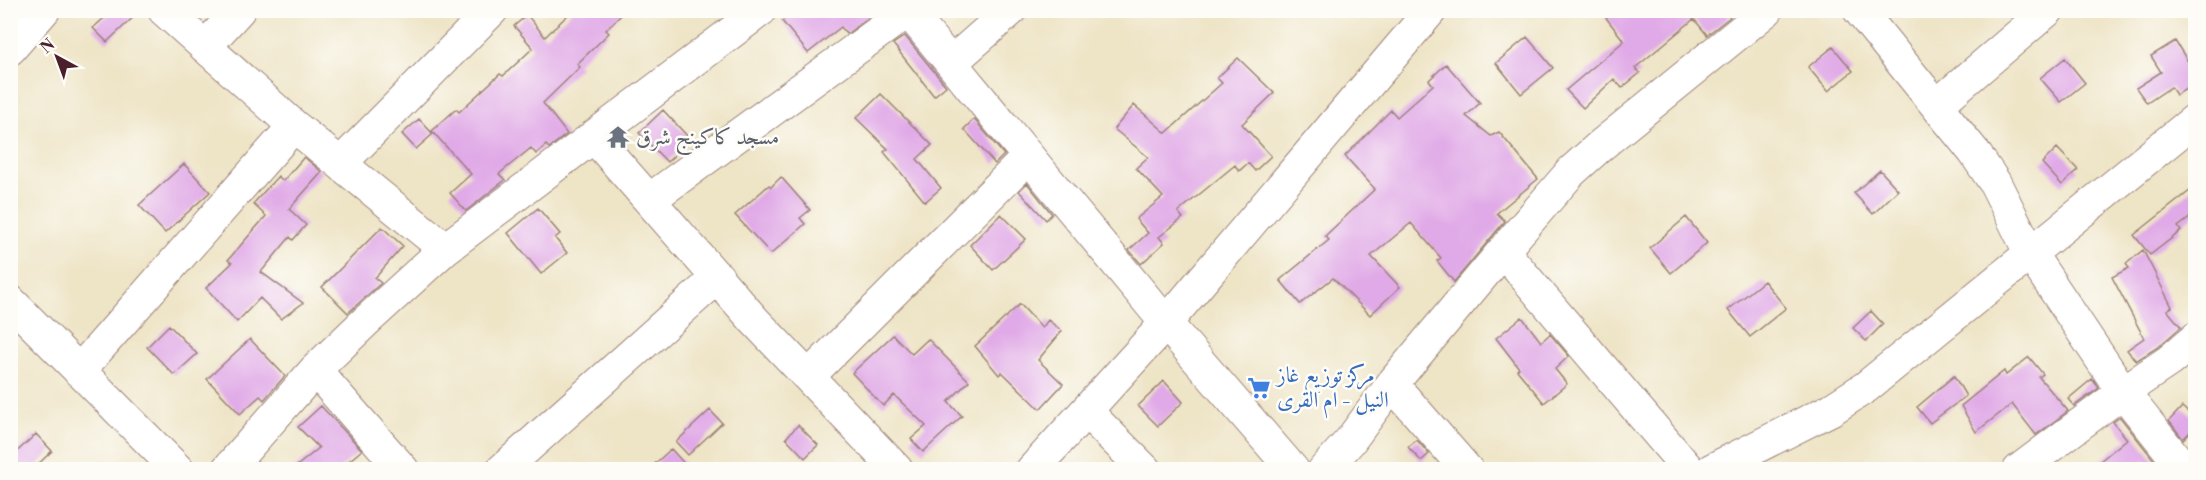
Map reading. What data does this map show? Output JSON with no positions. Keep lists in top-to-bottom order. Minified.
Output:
{"places":{"temple":["مسجد كاكينج شرق"],"supermarket":["مركز توزيع غاز النيل - ام القرى"]},"north":"top left"}
